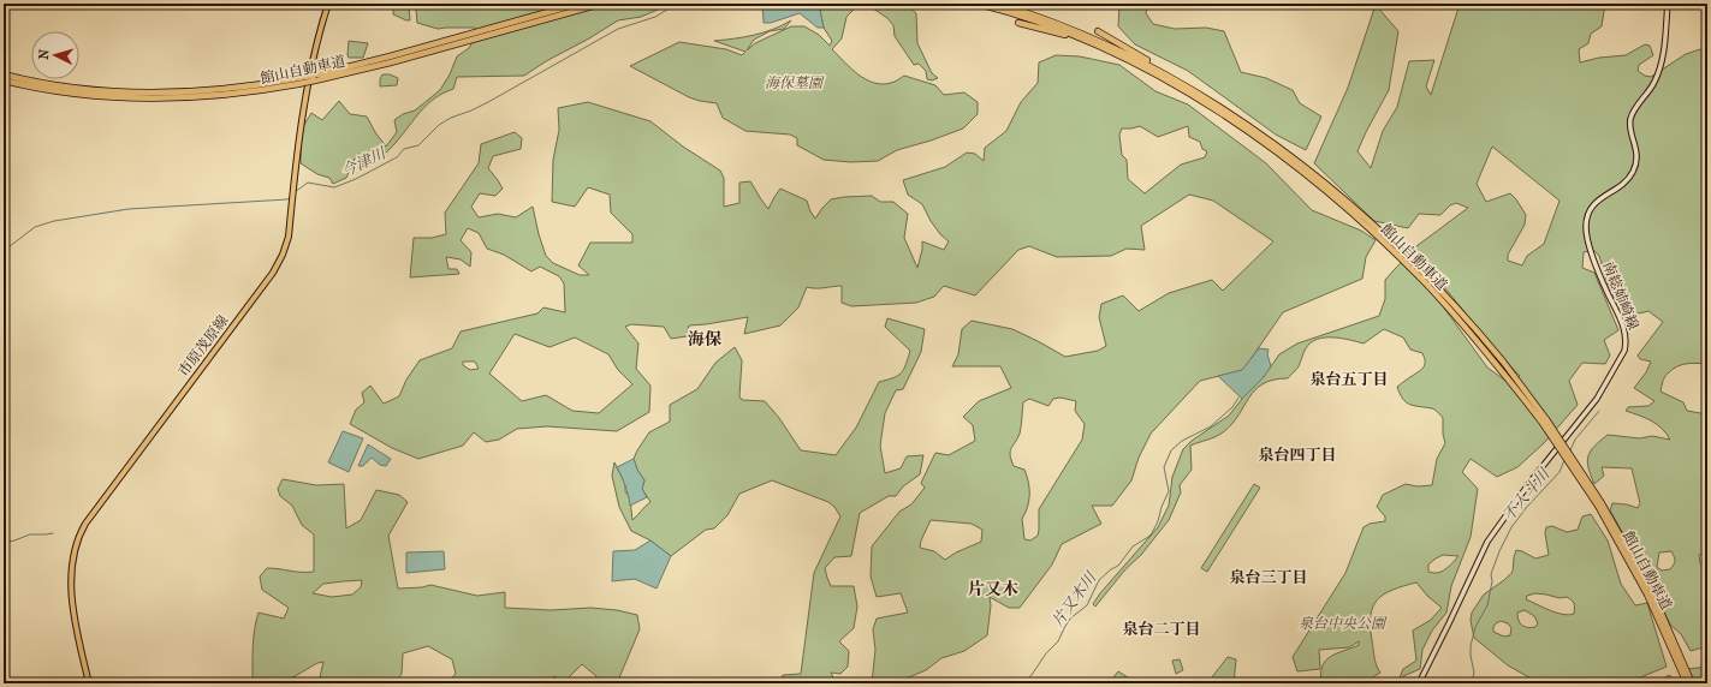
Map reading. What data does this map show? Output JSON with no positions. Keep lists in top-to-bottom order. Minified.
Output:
{"streets":{"highway":["館山自動車道"],"main road":["南総姉崎線","市原茂原線"]},"districts":["海保","泉台五丁目","泉台四丁目","泉台三丁目","片又木","泉台二丁目"],"water":["今津川","不入斗川","片又木川"],"parks":["海保墓園","泉台中央公園"],"north":"left"}
